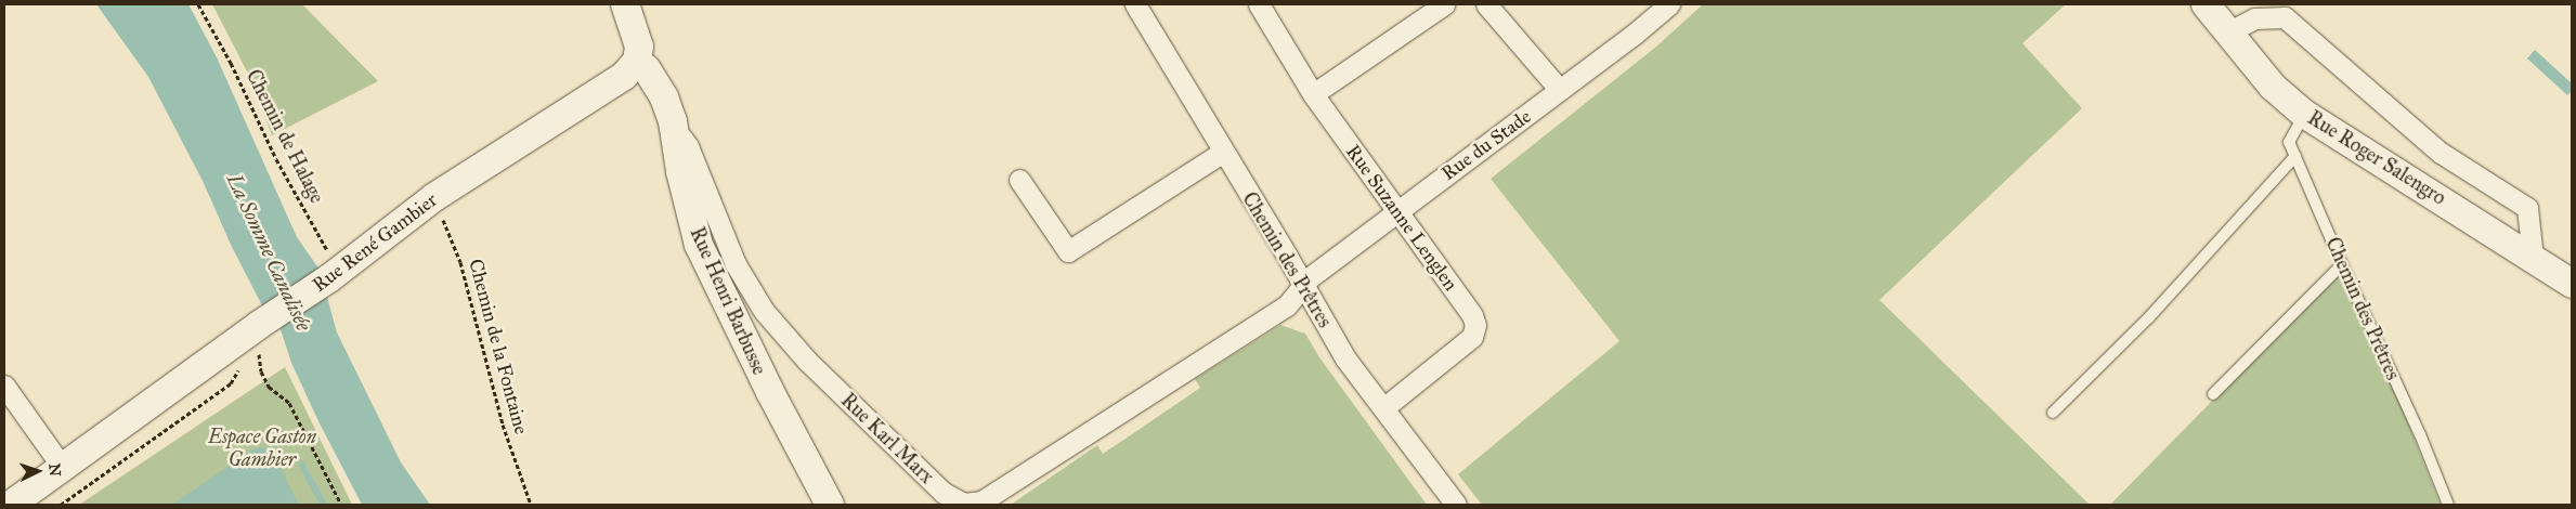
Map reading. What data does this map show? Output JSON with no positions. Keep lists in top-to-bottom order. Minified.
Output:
{"streets":{"street":["Rue du Stade","Rue Roger Salengro","Rue Suzanne Lenglen","Rue René Gambier","Chemin des Prêtres","Rue Henri Barbusse","Rue Karl Marx"],"path":["Chemin de Halage","Chemin de la Fontaine"]},"crossings":[["Chemin de Halage","Rue René Gambier"],["Rue du Stade","Rue Suzanne Lenglen"],["Rue du Stade","Chemin des Prêtres"],["Rue du Stade","Rue Karl Marx"],["Rue Roger Salengro","Chemin des Prêtres"],["Rue Suzanne Lenglen","Chemin des Prêtres"],["Rue René Gambier","Rue Henri Barbusse"],["Rue René Gambier","Chemin de la Fontaine"],["Chemin des Prêtres","Rue Karl Marx"],["Rue Henri Barbusse","Rue Karl Marx"]],"water":["La Somme Canalisée"],"parks":["Espace Gaston Gambier"],"north":"right"}
